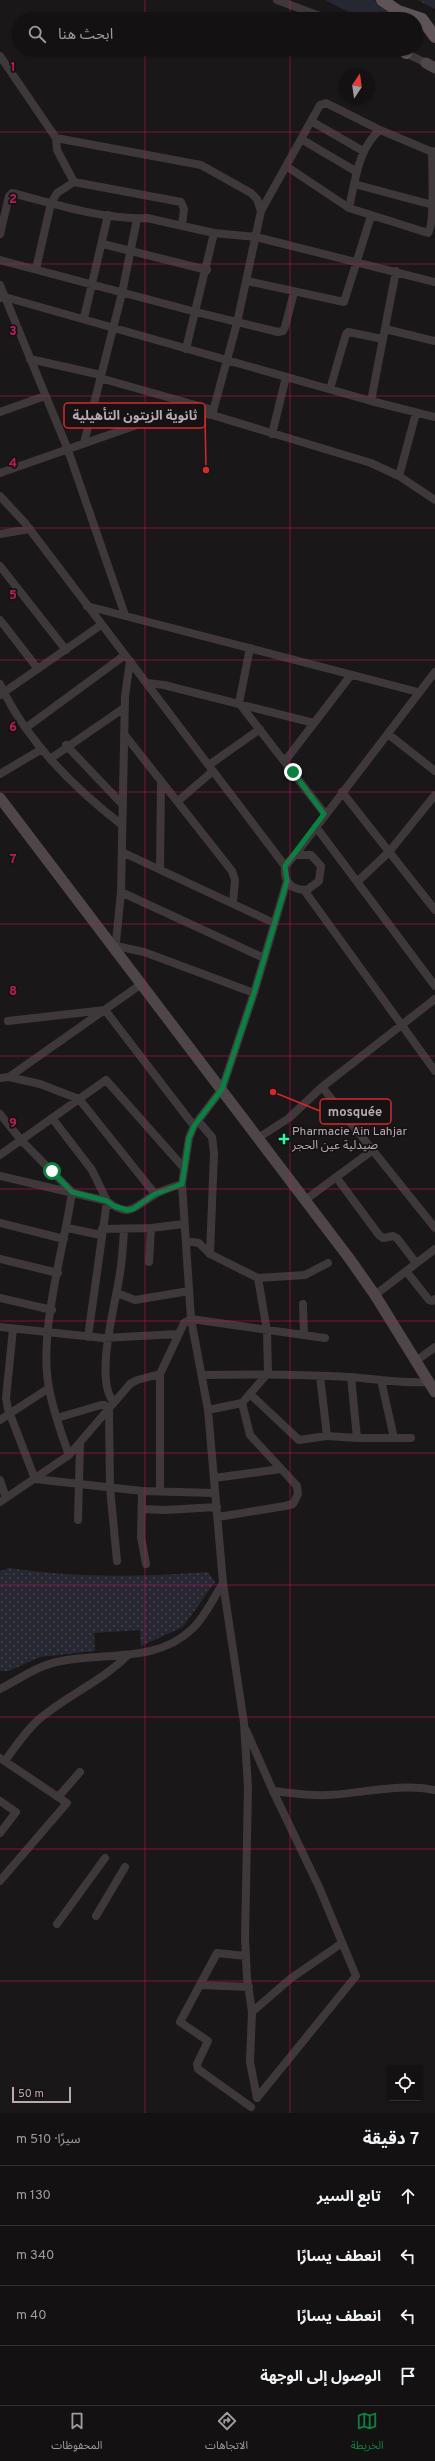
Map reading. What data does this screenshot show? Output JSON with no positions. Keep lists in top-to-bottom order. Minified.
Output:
{"places":{"other":["ثانوية الزيتون التأهيلية","mosquée"],"health":["Pharmacie Ain Lahjar صيدلية عين الحجر"]},"scale_bar":"50 m","north":"top","page":{"search":"ابحث هنا","scale":"50 m","heading":["7 دقيقة","سيرًا · 510 m"],"list":[["تابع السير","130 m"],["انعطف يسارًا","340 m"],["انعطف يسارًا","40 m"],"الوصول إلى الوجهة"],"nav":["الخريطة","الاتجاهات","المحفوظات"]},"grid":{"rows":["1","2","3","4","5","6","7","8","9"]}}
